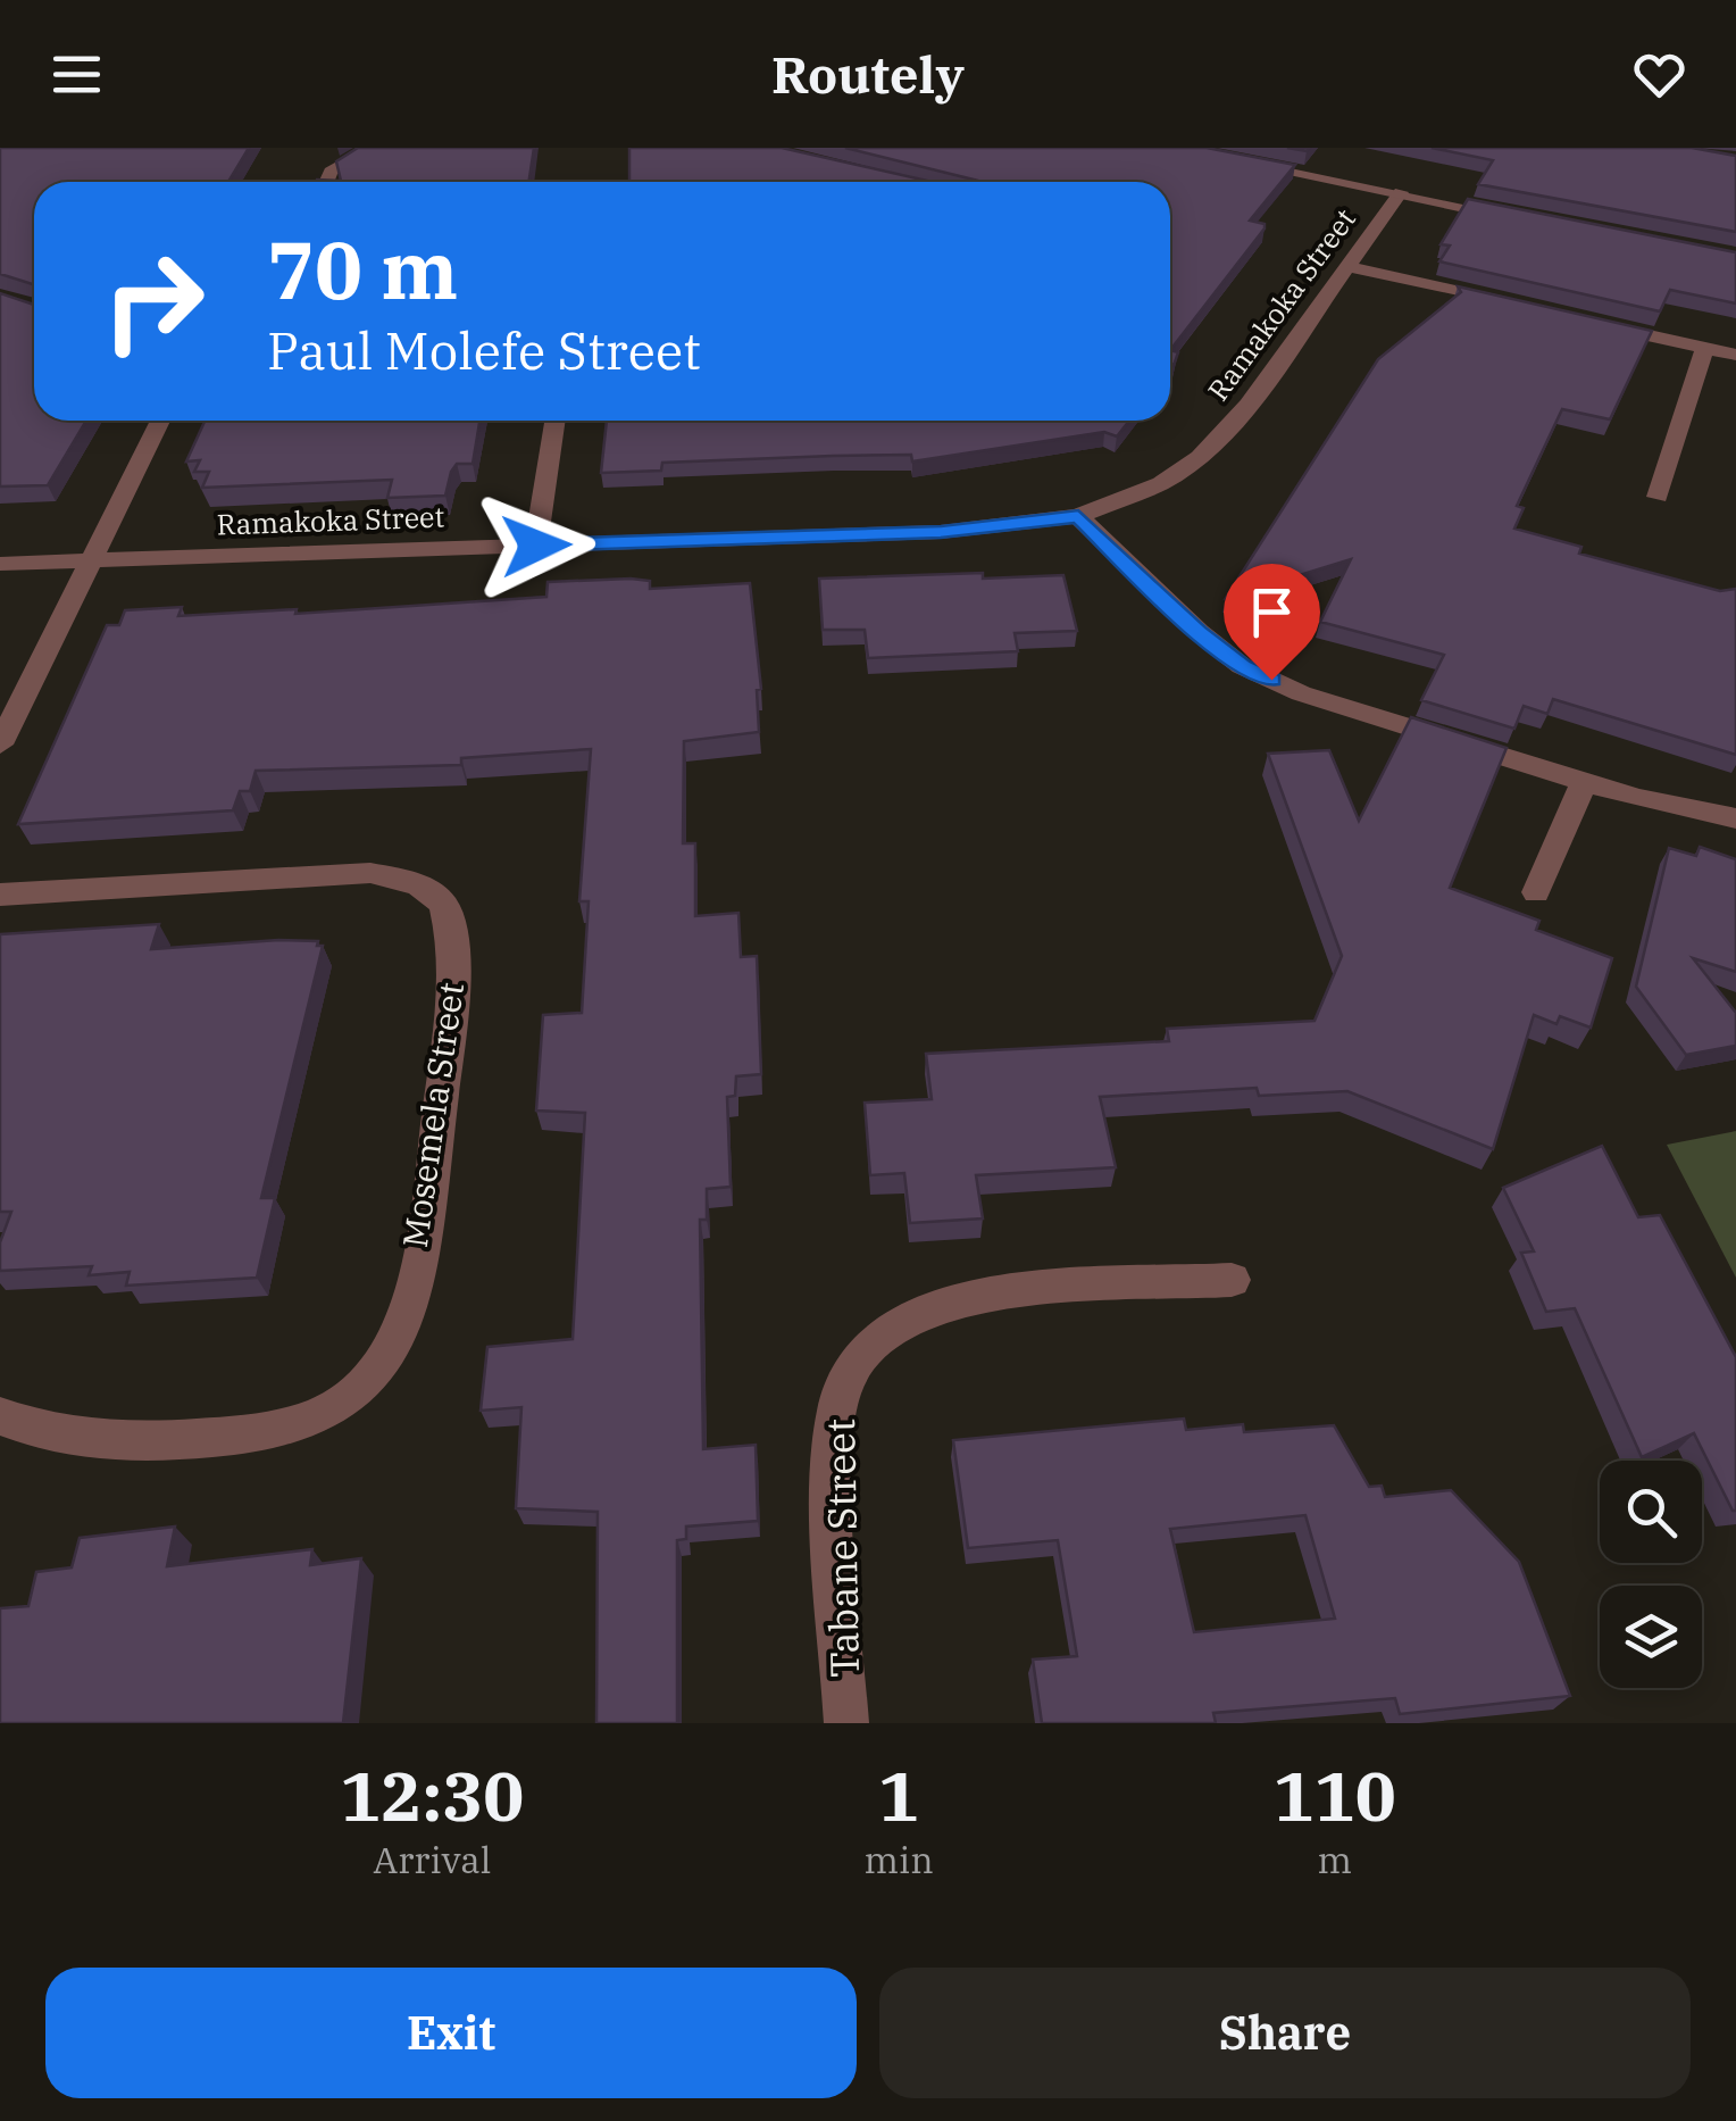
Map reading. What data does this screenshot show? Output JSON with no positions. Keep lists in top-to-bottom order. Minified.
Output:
{"streets":{"street":["Ramakoka Street","Mosemela Street","Tabane Street"]},"page":{"header":"Routely","turn":["70 m","Paul Molefe Street"],"eta":["12:30","Arrival","1","min","110","m"],"buttons":["Exit","Share"]}}
